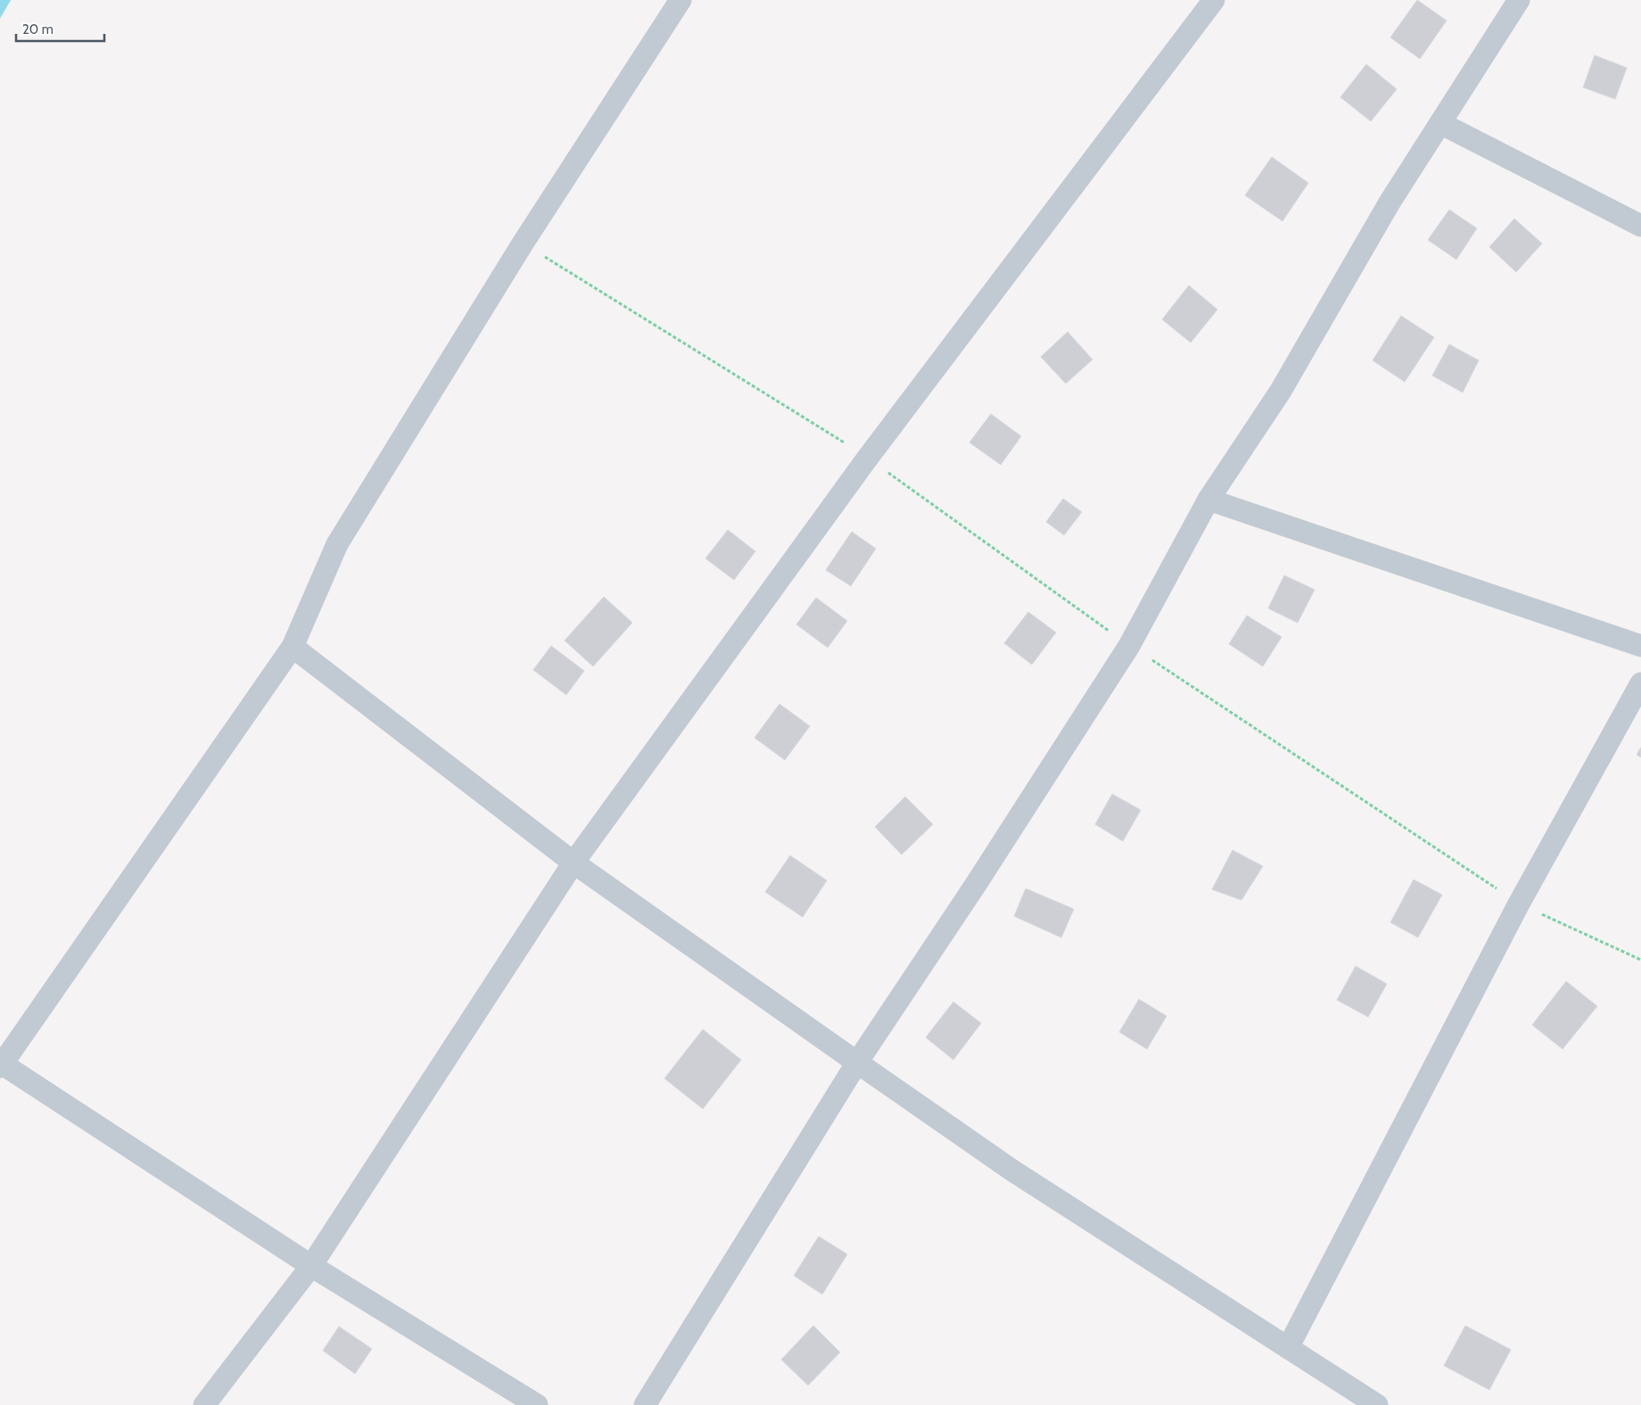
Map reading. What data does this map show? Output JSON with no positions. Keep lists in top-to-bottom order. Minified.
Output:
{"scale_bar":"20 m"}
